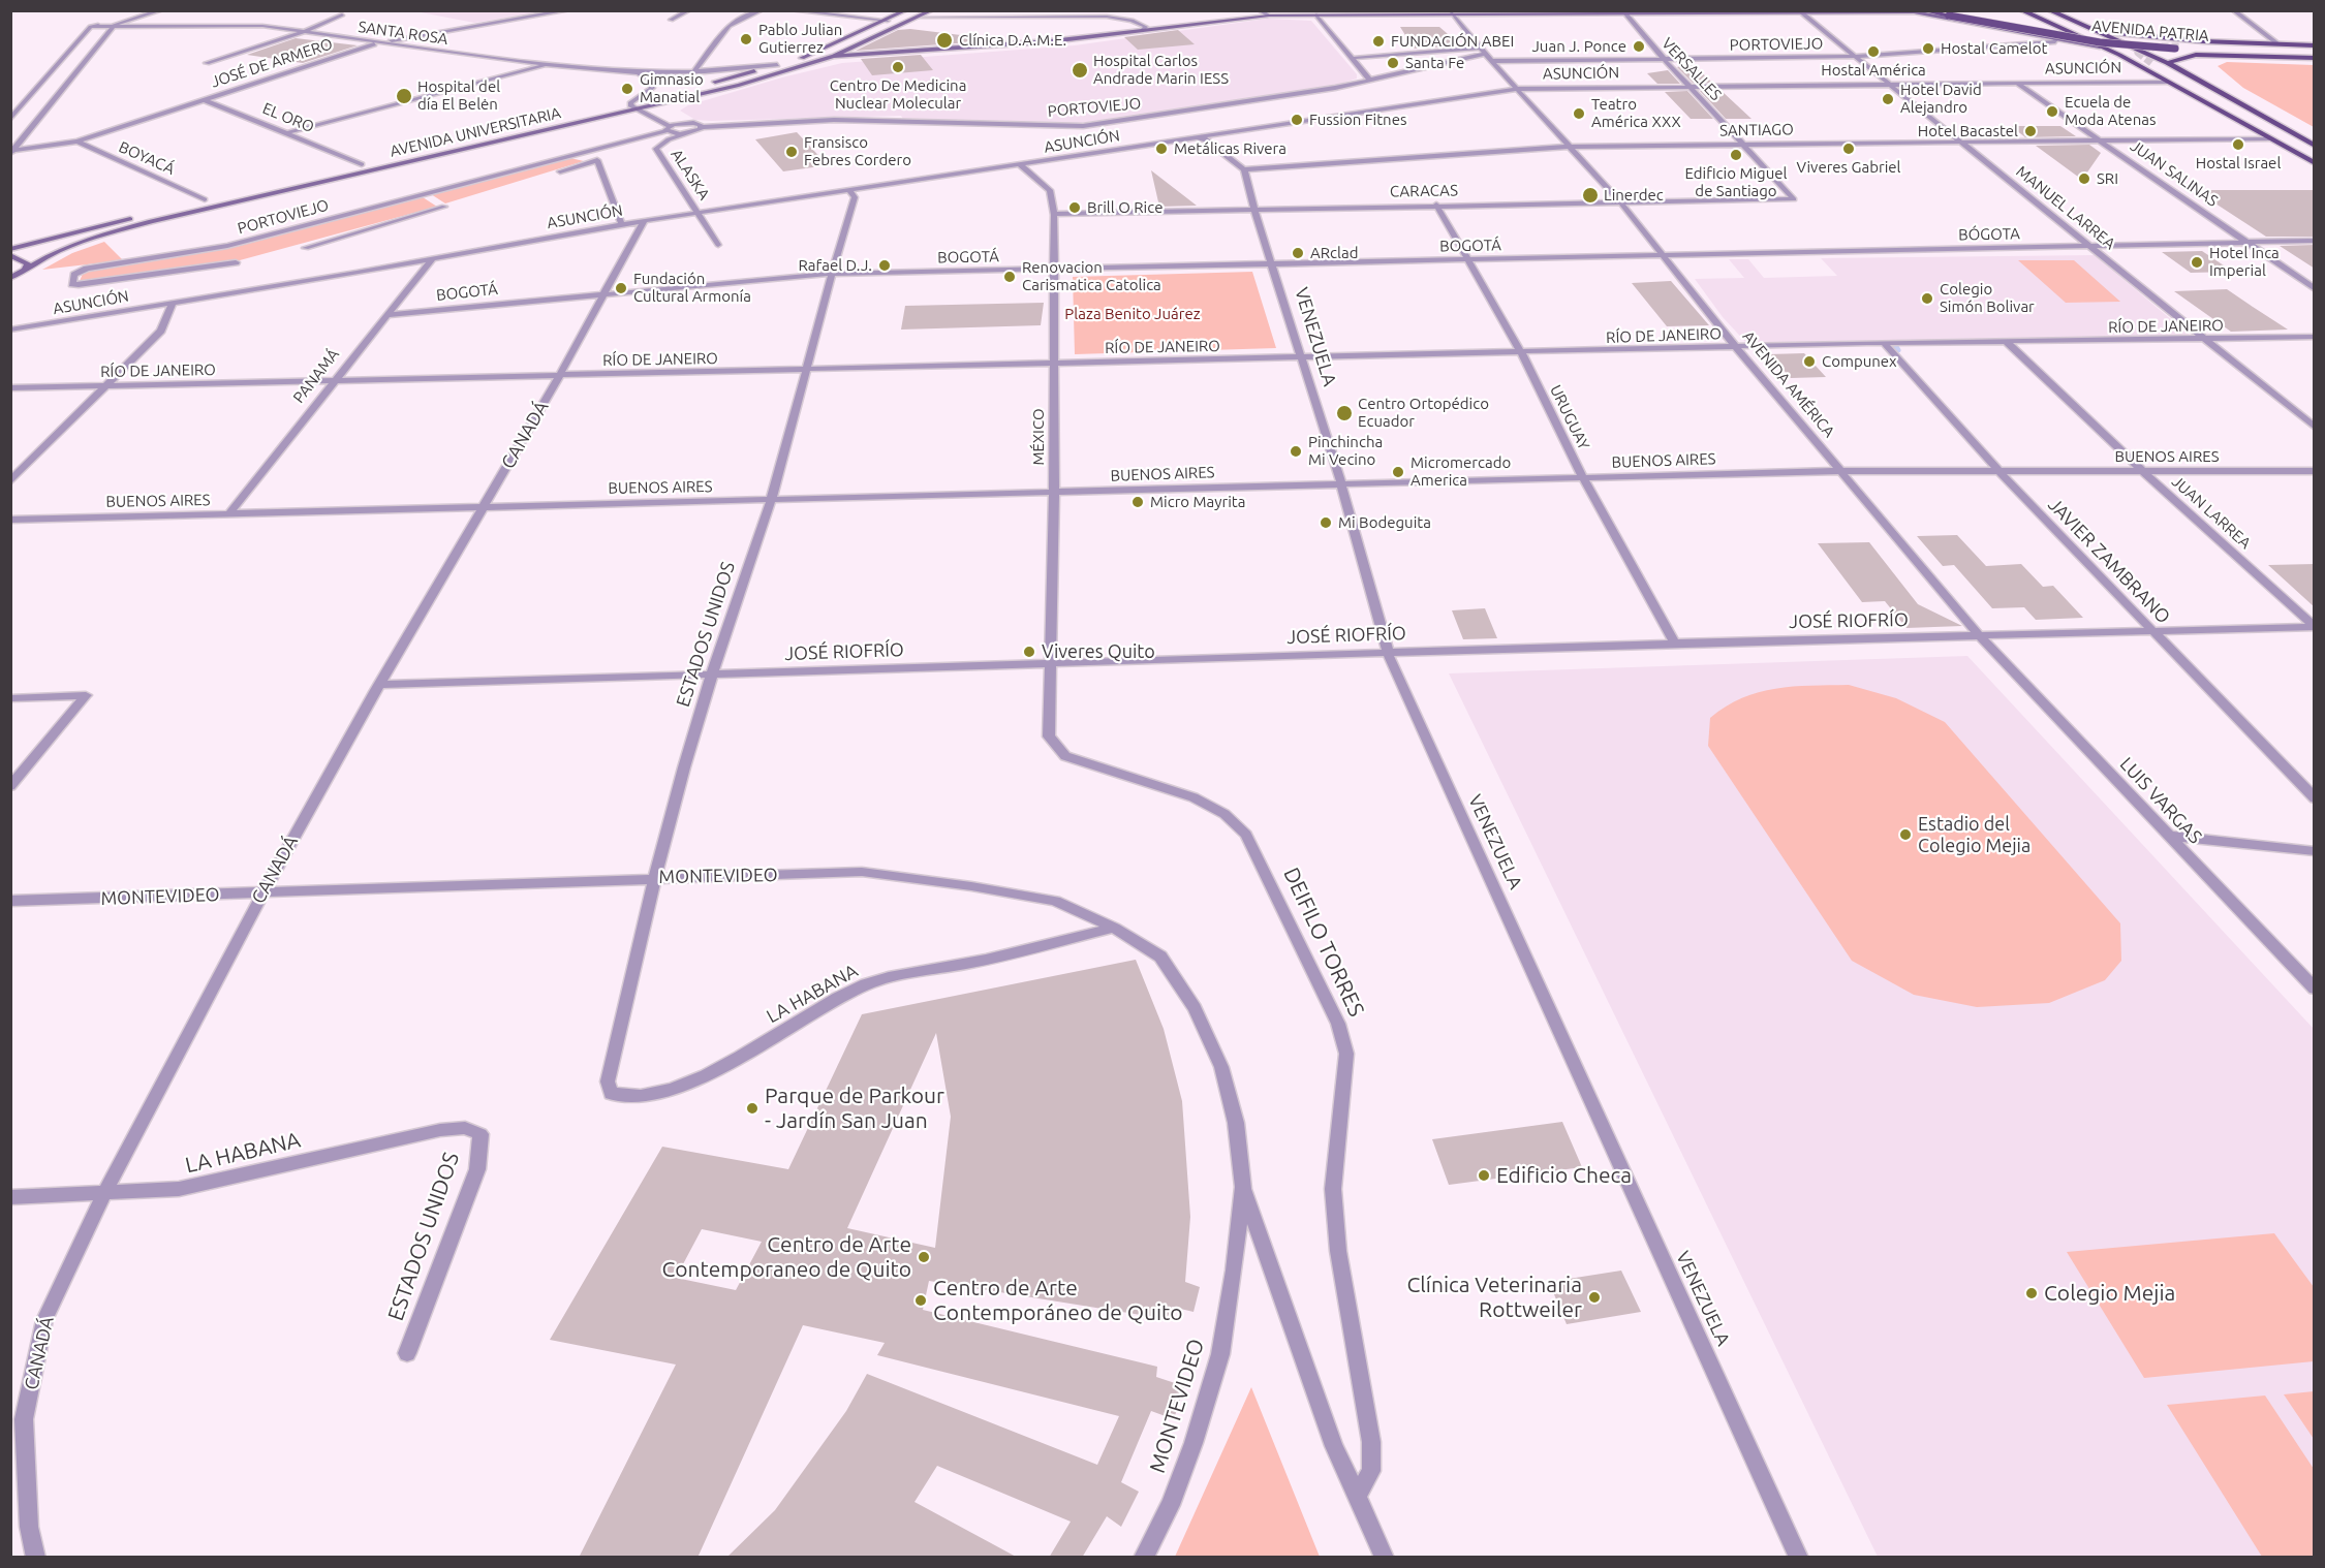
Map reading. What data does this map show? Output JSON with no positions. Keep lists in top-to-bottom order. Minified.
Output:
{"streets":{"main road":["AVENIDA PATRIA","AVENIDA UNIVERSITARIA"],"street":["SANTA ROSA","PORTOVIEJO","JOSÉ DE ARMERO","ASUNCIÓN","VERSALLES","EL ORO","SANTIAGO","BOYACÁ","JUAN SALINAS","ALASKA","CARACAS","MANUEL LARREA","BÓGOTA","BOGOTÁ","RÍO DE JANEIRO","VENEZUELA","PANAMÁ","AVENIDA AMÉRICA","URUGUAY","CANADÁ","MÉXICO","BUENOS AIRES","JUAN LARREA","JAVIER ZAMBRANO","JOSÉ RIOFRÍO","ESTADOS UNIDOS","LUIS VARGAS","MONTEVIDEO","DEIFILO TORRES","LA HABANA"]},"crossings":[["AVENIDA PATRIA","PORTOVIEJO"],["SANTA ROSA","JOSÉ DE ARMERO"],["SANTA ROSA","AVENIDA UNIVERSITARIA"],["PORTOVIEJO","VERSALLES"],["PORTOVIEJO","ALASKA"],["PORTOVIEJO","MANUEL LARREA"],["PORTOVIEJO","AVENIDA AMÉRICA"],["JOSÉ DE ARMERO","EL ORO"],["JOSÉ DE ARMERO","BOYACÁ"],["ASUNCIÓN","VERSALLES"],["ASUNCIÓN","JUAN SALINAS"],["ASUNCIÓN","ALASKA"],["ASUNCIÓN","MANUEL LARREA"],["ASUNCIÓN","PANAMÁ"],["ASUNCIÓN","AVENIDA AMÉRICA"],["ASUNCIÓN","CANADÁ"],["ASUNCIÓN","MÉXICO"],["ASUNCIÓN","ESTADOS UNIDOS"],["VERSALLES","SANTIAGO"],["VERSALLES","CARACAS"],["EL ORO","AVENIDA UNIVERSITARIA"],["SANTIAGO","JUAN SALINAS"],["SANTIAGO","MANUEL LARREA"],["SANTIAGO","VENEZUELA"],["SANTIAGO","AVENIDA AMÉRICA"],["AVENIDA UNIVERSITARIA","BOYACÁ"],["AVENIDA UNIVERSITARIA","ALASKA"],["JUAN SALINAS","BÓGOTA"],["CARACAS","VENEZUELA"],["CARACAS","AVENIDA AMÉRICA"],["CARACAS","URUGUAY"],["CARACAS","MÉXICO"],["MANUEL LARREA","BÓGOTA"],["MANUEL LARREA","RÍO DE JANEIRO"],["BÓGOTA","BOGOTÁ"],["BÓGOTA","AVENIDA AMÉRICA"],["BOGOTÁ","VENEZUELA"],["BOGOTÁ","PANAMÁ"],["BOGOTÁ","AVENIDA AMÉRICA"],["BOGOTÁ","URUGUAY"],["BOGOTÁ","CANADÁ"],["BOGOTÁ","MÉXICO"],["BOGOTÁ","ESTADOS UNIDOS"],["RÍO DE JANEIRO","VENEZUELA"],["RÍO DE JANEIRO","PANAMÁ"],["RÍO DE JANEIRO","AVENIDA AMÉRICA"],["RÍO DE JANEIRO","URUGUAY"],["RÍO DE JANEIRO","CANADÁ"],["RÍO DE JANEIRO","MÉXICO"],["RÍO DE JANEIRO","JUAN LARREA"],["RÍO DE JANEIRO","JAVIER ZAMBRANO"],["RÍO DE JANEIRO","ESTADOS UNIDOS"],["VENEZUELA","BUENOS AIRES"],["VENEZUELA","JOSÉ RIOFRÍO"],["PANAMÁ","BUENOS AIRES"],["AVENIDA AMÉRICA","BUENOS AIRES"],["AVENIDA AMÉRICA","JOSÉ RIOFRÍO"],["AVENIDA AMÉRICA","LUIS VARGAS"],["URUGUAY","BUENOS AIRES"],["URUGUAY","JOSÉ RIOFRÍO"],["CANADÁ","BUENOS AIRES"],["CANADÁ","JOSÉ RIOFRÍO"],["CANADÁ","MONTEVIDEO"],["CANADÁ","LA HABANA"],["MÉXICO","BUENOS AIRES"],["MÉXICO","JOSÉ RIOFRÍO"],["MÉXICO","DEIFILO TORRES"],["BUENOS AIRES","JUAN LARREA"],["BUENOS AIRES","JAVIER ZAMBRANO"],["BUENOS AIRES","ESTADOS UNIDOS"],["JUAN LARREA","JOSÉ RIOFRÍO"],["JAVIER ZAMBRANO","JOSÉ RIOFRÍO"],["JOSÉ RIOFRÍO","ESTADOS UNIDOS"],["JOSÉ RIOFRÍO","LUIS VARGAS"],["ESTADOS UNIDOS","MONTEVIDEO"],["ESTADOS UNIDOS","LA HABANA"],["MONTEVIDEO","DEIFILO TORRES"],["MONTEVIDEO","LA HABANA"]],"parks":["Plaza Benito Juárez"],"places":["Pablo Julian Gutierrez","Clínica D.A.M.E.","FUNDACIÓN ABEI","Juan J. Ponce","Hostal Camelot","Hostal América","Santa Fe","Centro De Medicina Nuclear Molecular","Hospital Carlos Andrade Marin IESS","Gimnasio Manatial","Hospital del día El Belėn","Hotel David Alejandro","Ecuela de Moda Atenas","Teatro América XXX","Fussion Fitnes","Hotel Bacastel","Hostal Israel","Metálicas Rivera","Viveres Gabriel","Fransisco Febres Cordero","Edificio Miguel de Santiago","SRI","Linerdec","Brill O Rice","ARclad","Hotel Inca Imperial","Rafael D.J.","Renovacion Carismatica Catolica","Fundación Cultural Armonía","Colegio Simón Bolivar","Compunex","Centro Ortopédico Ecuador","Pinchincha Mi Vecino","Micromercado America","Micro Mayrita","Mi Bodeguita","Viveres Quito","Estadio del Colegio Mejia","Parque de Parkour - Jardín San Juan","Edificio Checa","Centro de Arte Contemporaneo de Quito","Colegio Mejia","Clínica Veterinaria Rottweiler","Centro de Arte Contemporáneo de Quito"]}
